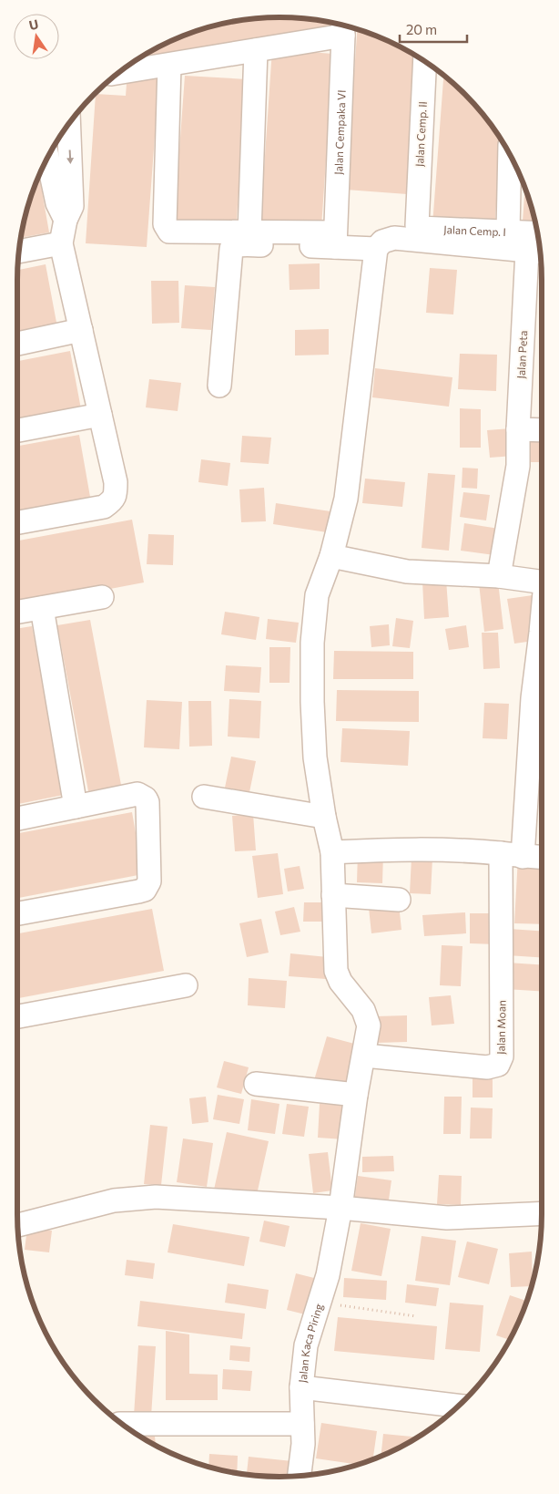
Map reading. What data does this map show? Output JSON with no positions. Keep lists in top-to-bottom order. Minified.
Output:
{"streets":{"street":["Jalan Cempaka VI","Jalan Cemp. II","Jalan Cemp. I","Jalan Peta","Jalan Moan","Jalan Kaca Piring"]},"crossings":[["Jalan Cemp. II","Jalan Cemp. I"],["Jalan Moan","Jalan Kaca Piring"]],"scale_bar":"20 m","north":"top"}
